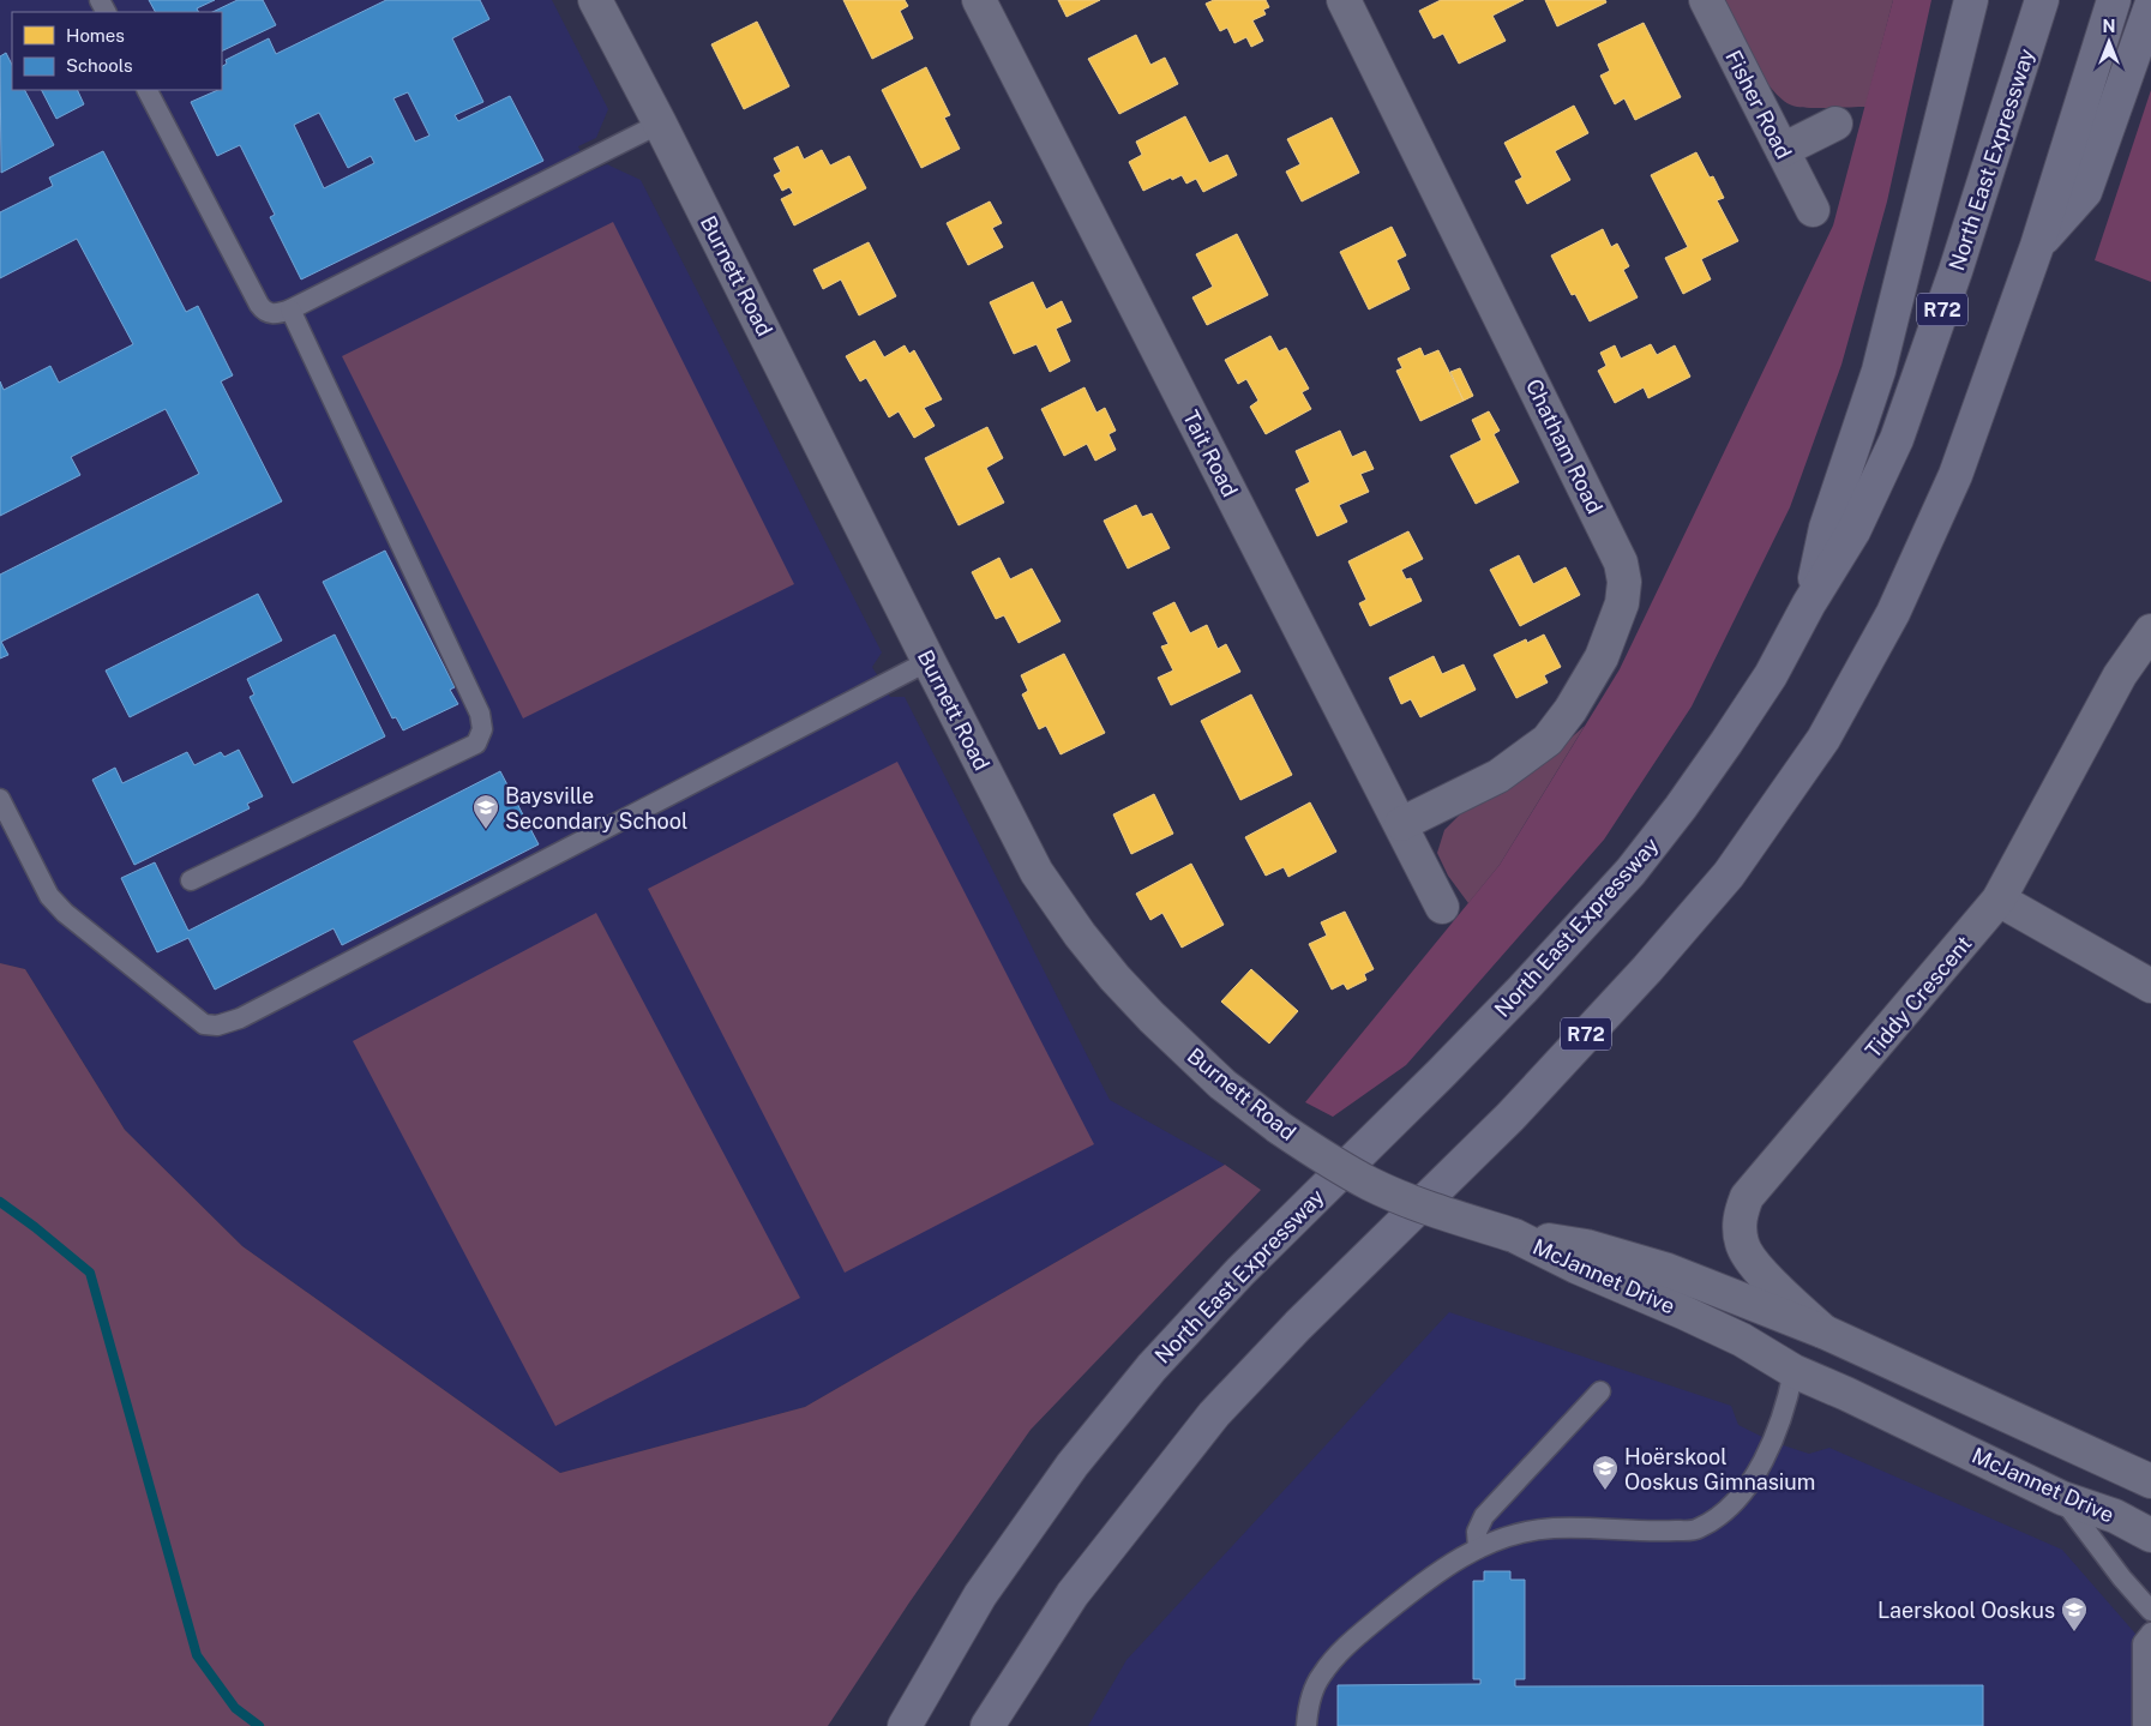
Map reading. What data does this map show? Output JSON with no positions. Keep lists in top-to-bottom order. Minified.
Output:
{"streets":{"highway":["North East Expressway","R72"],"street":["Fisher Road","Burnett Road","Chatham Road","Tait Road","Tiddy Crescent","McJannet Drive"]},"crossings":[["Burnett Road","McJannet Drive"],["Chatham Road","Tait Road"],["Tiddy Crescent","McJannet Drive"]],"places":{"school or university":["Baysville Secondary School","Hoërskool Ooskus Gimnasium","Laerskool Ooskus"]},"legend":["Homes","Schools"],"north":"top"}
